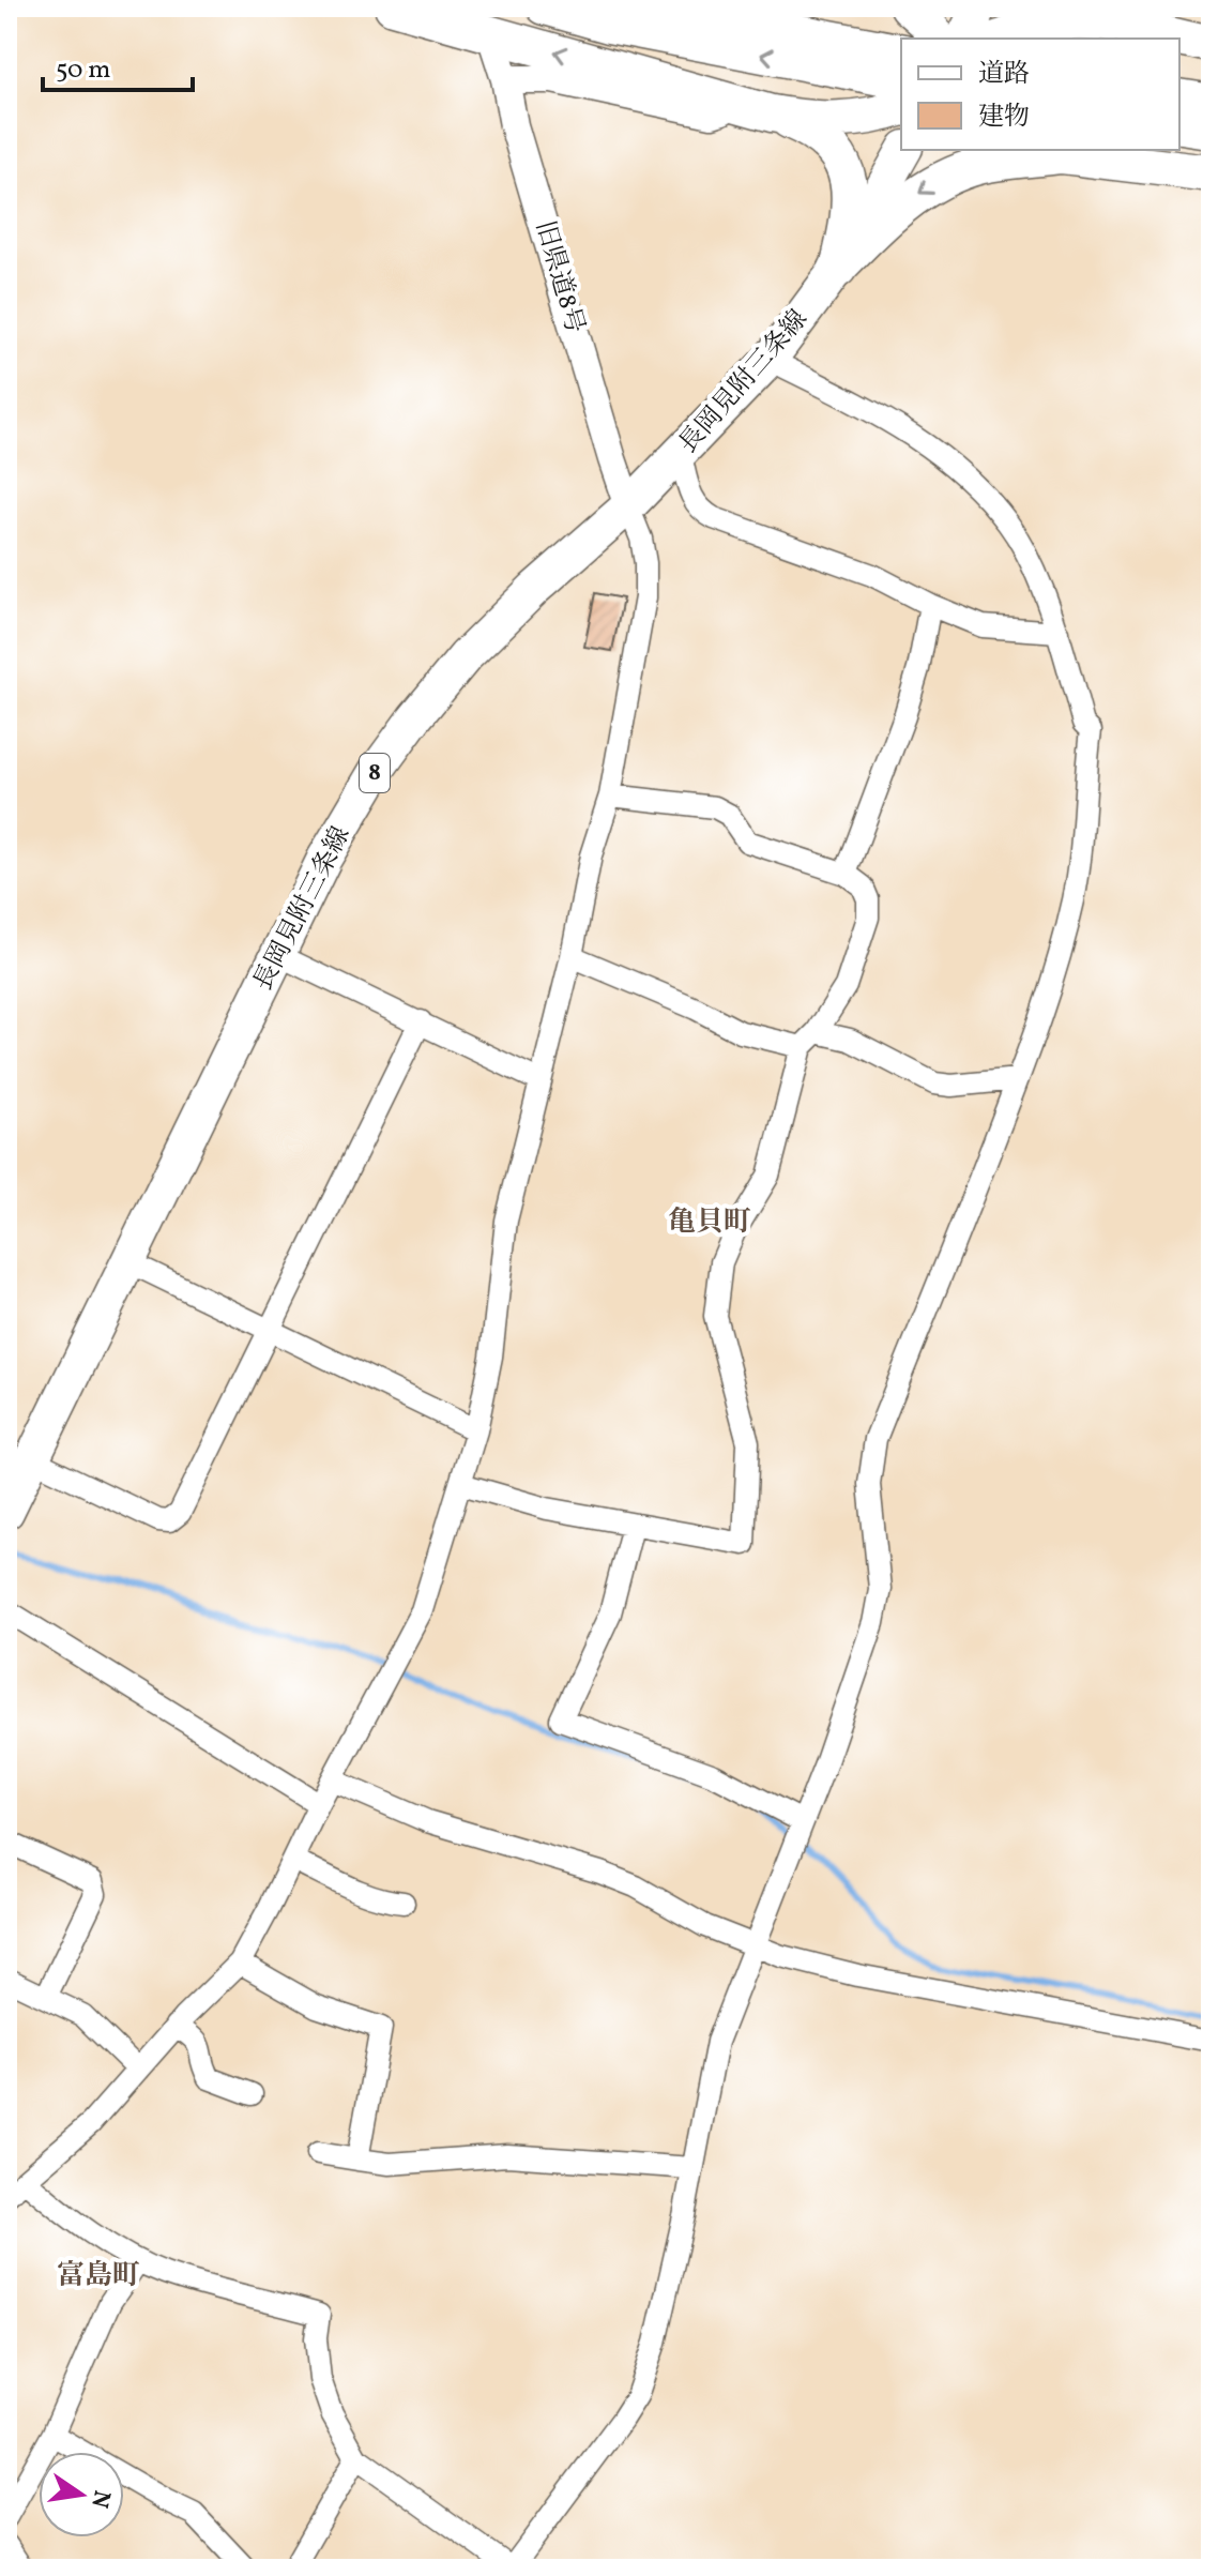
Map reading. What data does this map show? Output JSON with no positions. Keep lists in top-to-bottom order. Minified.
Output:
{"streets":{"main road":["長岡見附三条線","8"],"street":["旧県道8号"]},"crossings":[["旧県道8号","長岡見附三条線"]],"districts":["亀貝町","富島町"],"legend":["道路","建物"],"scale_bar":"50 m","north":"right"}
